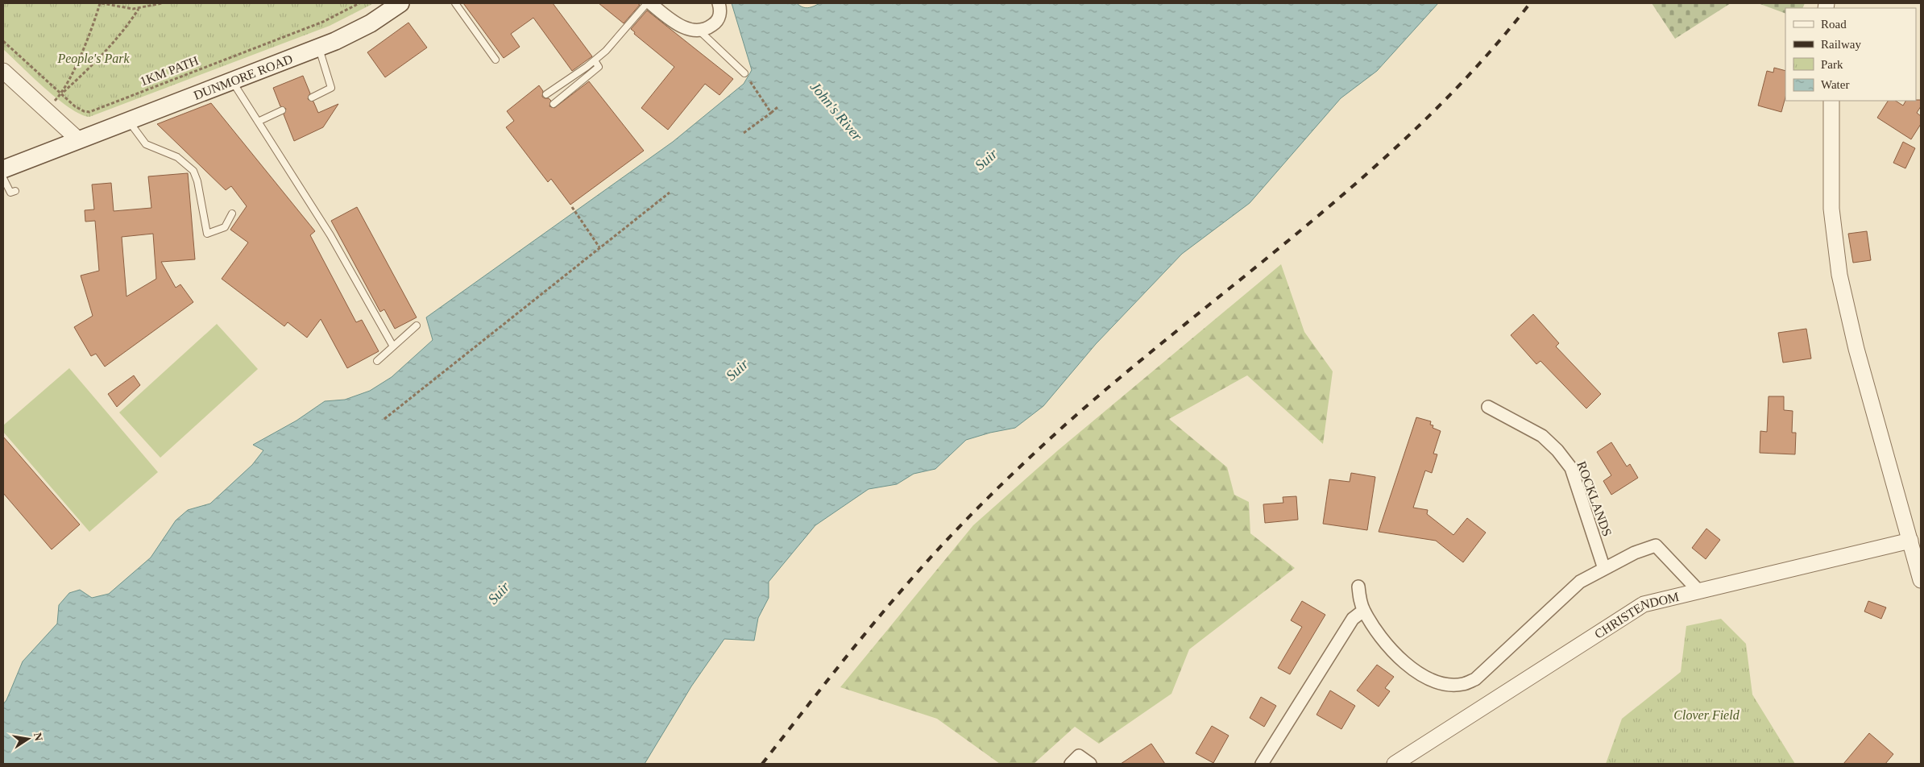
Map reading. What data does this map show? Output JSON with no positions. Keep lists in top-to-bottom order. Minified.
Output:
{"streets":{"main road":["DUNMORE ROAD"],"street":["ROCKLANDS","CHRISTENDOM"],"path":["1KM PATH"]},"water":["John's River","Suir"],"parks":["People's Park","Clover Field"],"legend":["Road","Railway","Park","Water"],"north":"right"}
